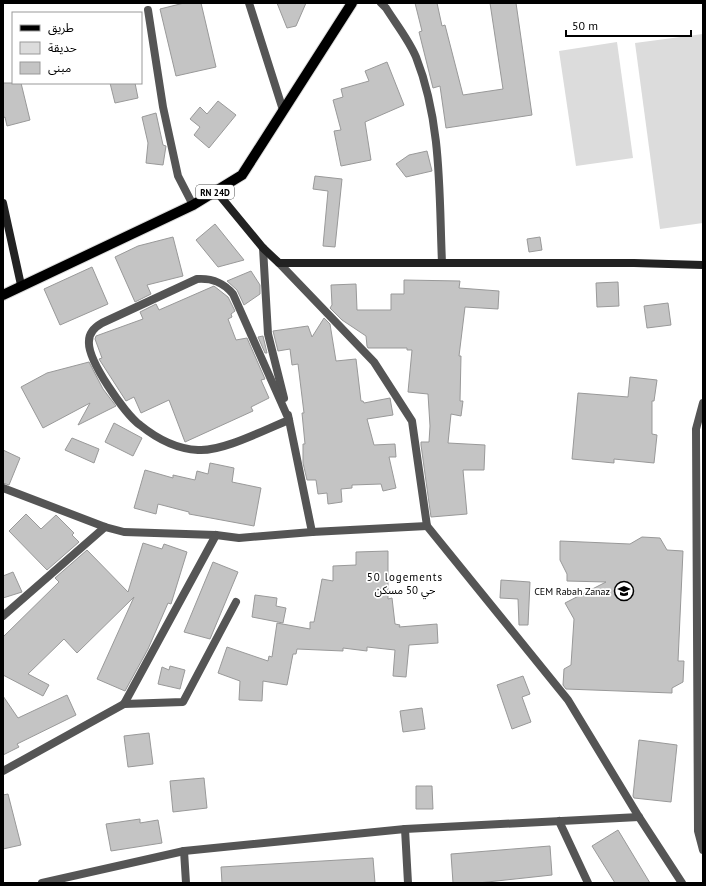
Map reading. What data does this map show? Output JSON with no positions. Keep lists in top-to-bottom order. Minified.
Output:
{"streets":{"main road":["RN 24D"]},"districts":["50 logements حي 50 مسكن"],"places":{"school or university":["CEM Rabah Zanaz"]},"legend":["طريق","حديقة","مبنى"],"scale_bar":"50 m"}
